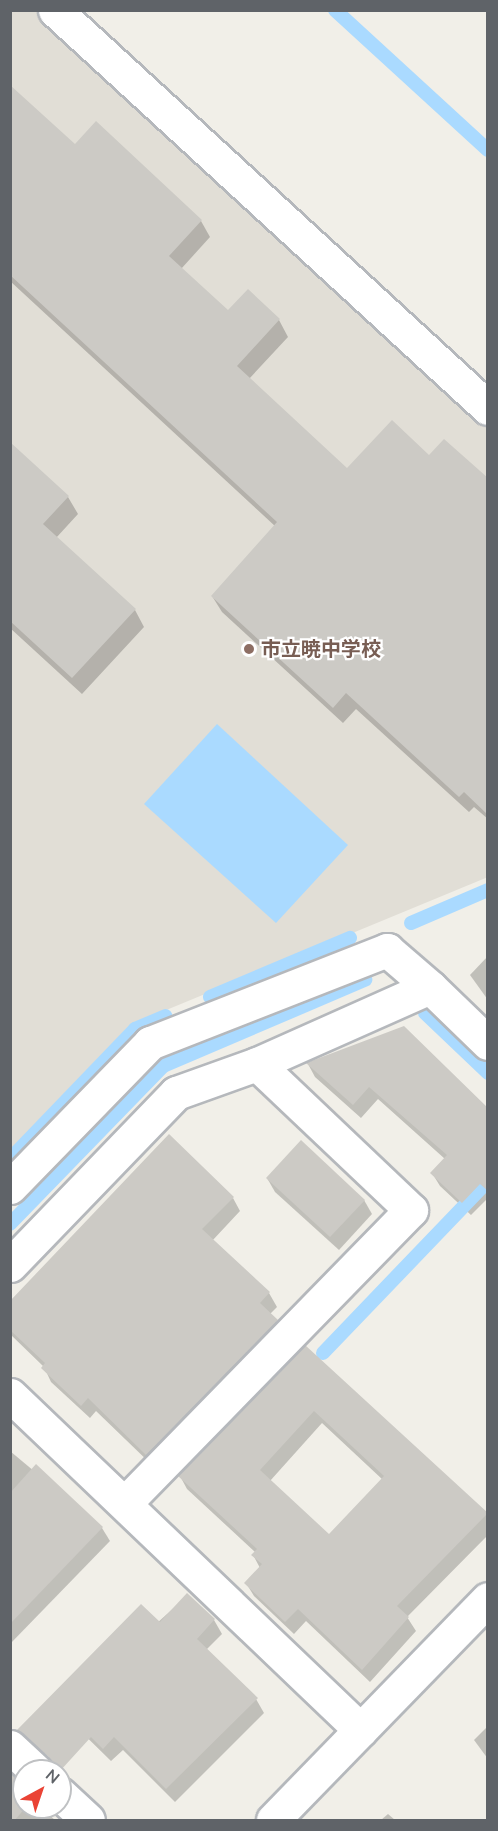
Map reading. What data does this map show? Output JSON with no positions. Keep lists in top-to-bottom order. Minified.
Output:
{"places":["市立暁中学校"],"north":"top right"}
